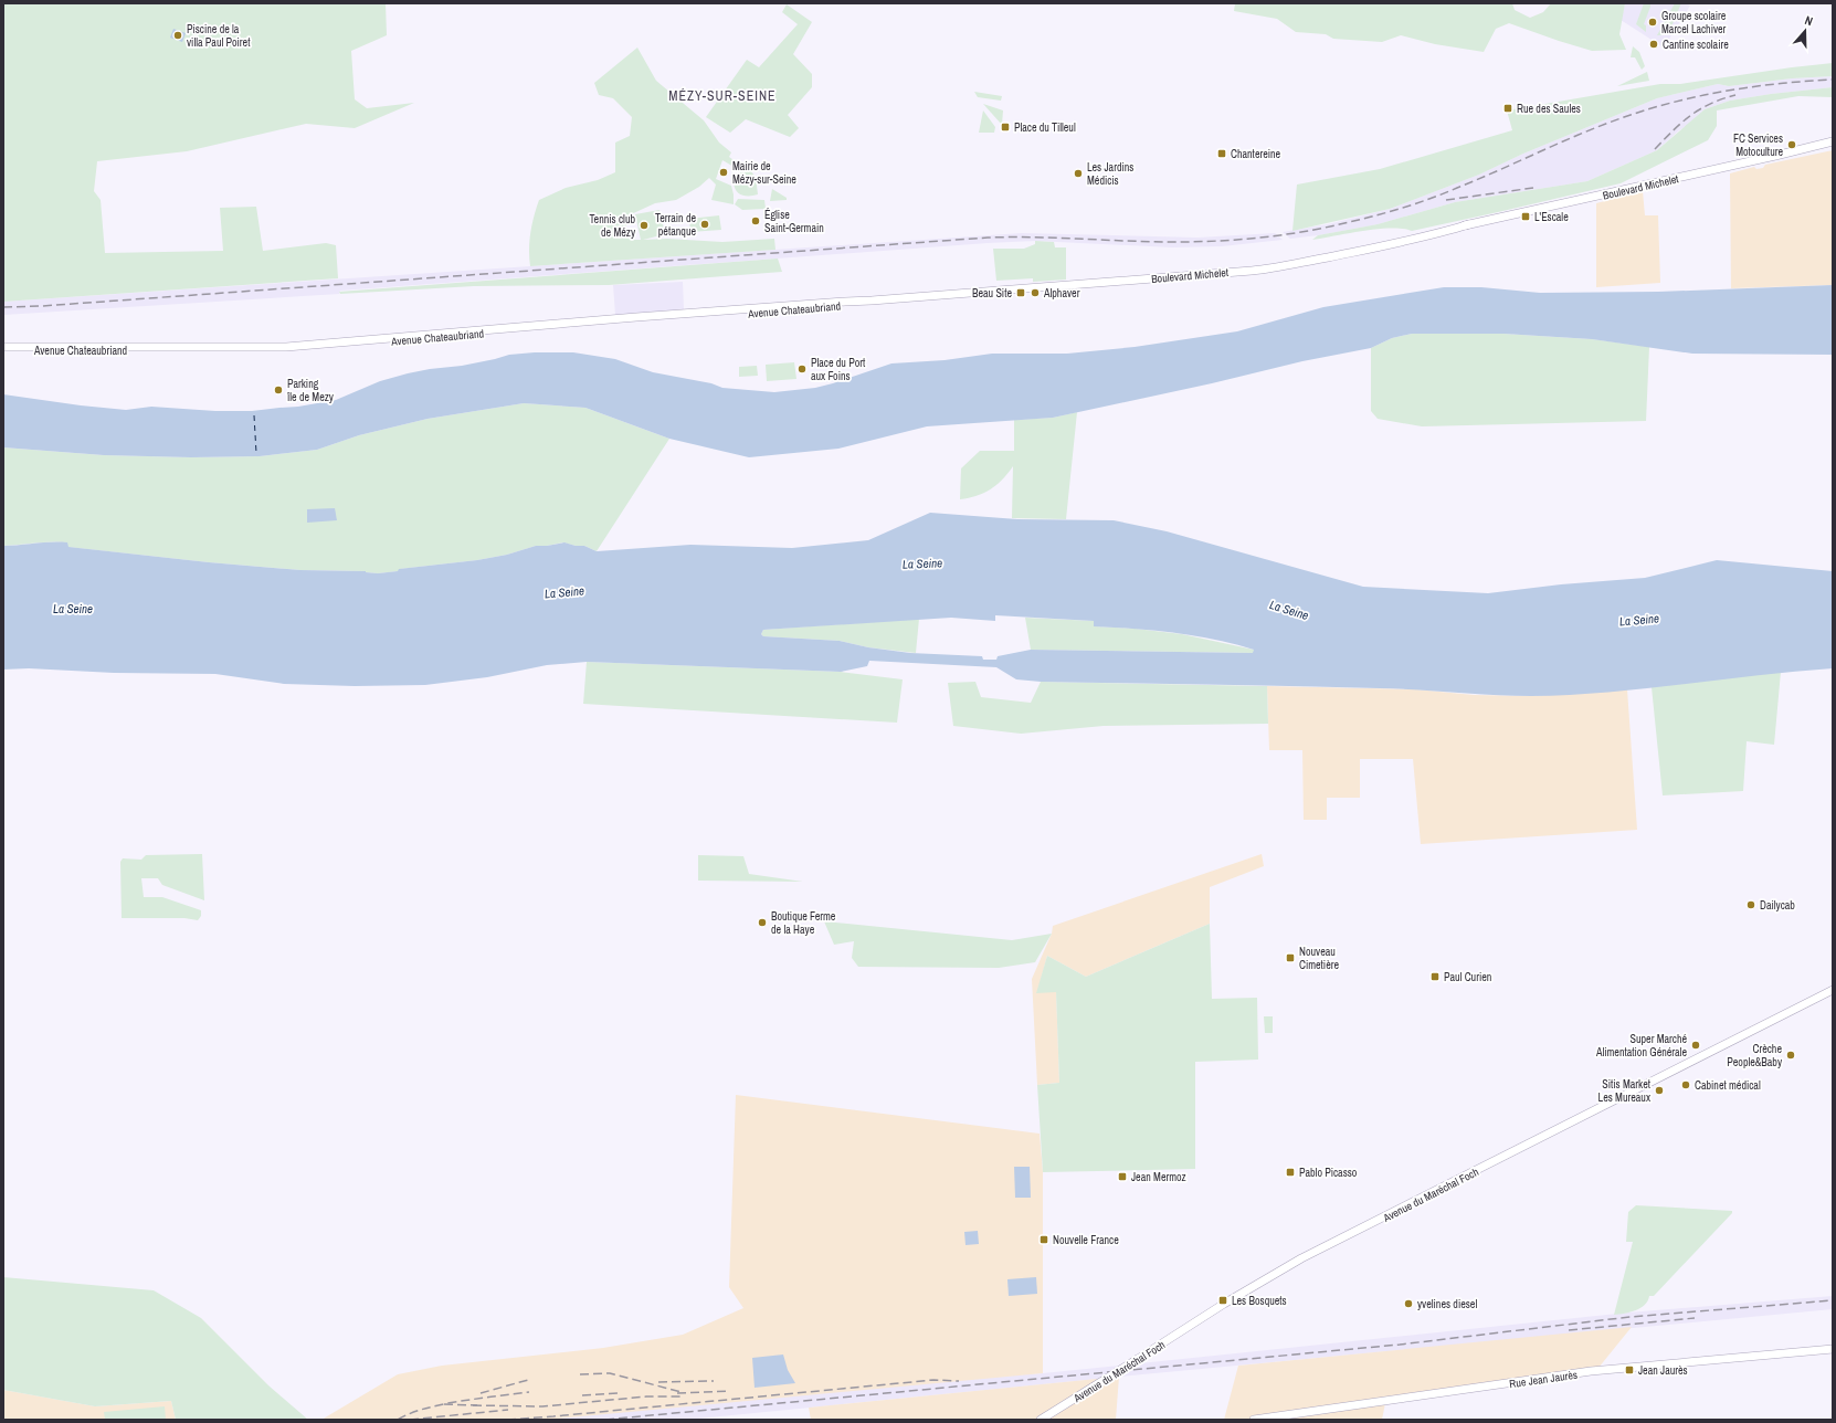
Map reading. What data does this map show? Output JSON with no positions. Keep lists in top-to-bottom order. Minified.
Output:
{"streets":{"main road":["Boulevard Michelet","Avenue Chateaubriand","Avenue du Maréchal Foch","Rue Jean Jaurès"]},"crossings":[["Boulevard Michelet","Avenue Chateaubriand"]],"districts":["MÉZY-SUR-SEINE"],"water":["La Seine"],"places":{"other":["Groupe scolaire Marcel Lachiver","Piscine de la villa Paul Poiret","Cantine scolaire","FC Services Motoculture","Mairie de Mézy-sur-Seine","Les Jardins Médicis","Église Saint-Germain","Terrain de pétanque","Tennis club de Mézy","Alphaver","Place du Port aux Foins","Parking île de Mezy","Dailycab","Boutique Ferme de la Haye","Super Marché Alimentation Générale","Crèche People&Baby","Cabinet médical","Sitis Market Les Mureaux","yvelines diesel"],"transit":["Rue des Saules","Place du Tilleul","Chantereine","L'Escale","Beau Site","Nouveau Cimetière","Paul Curien","Pablo Picasso","Jean Mermoz","Nouvelle France","Les Bosquets","Jean Jaurès"]},"north":"top"}
